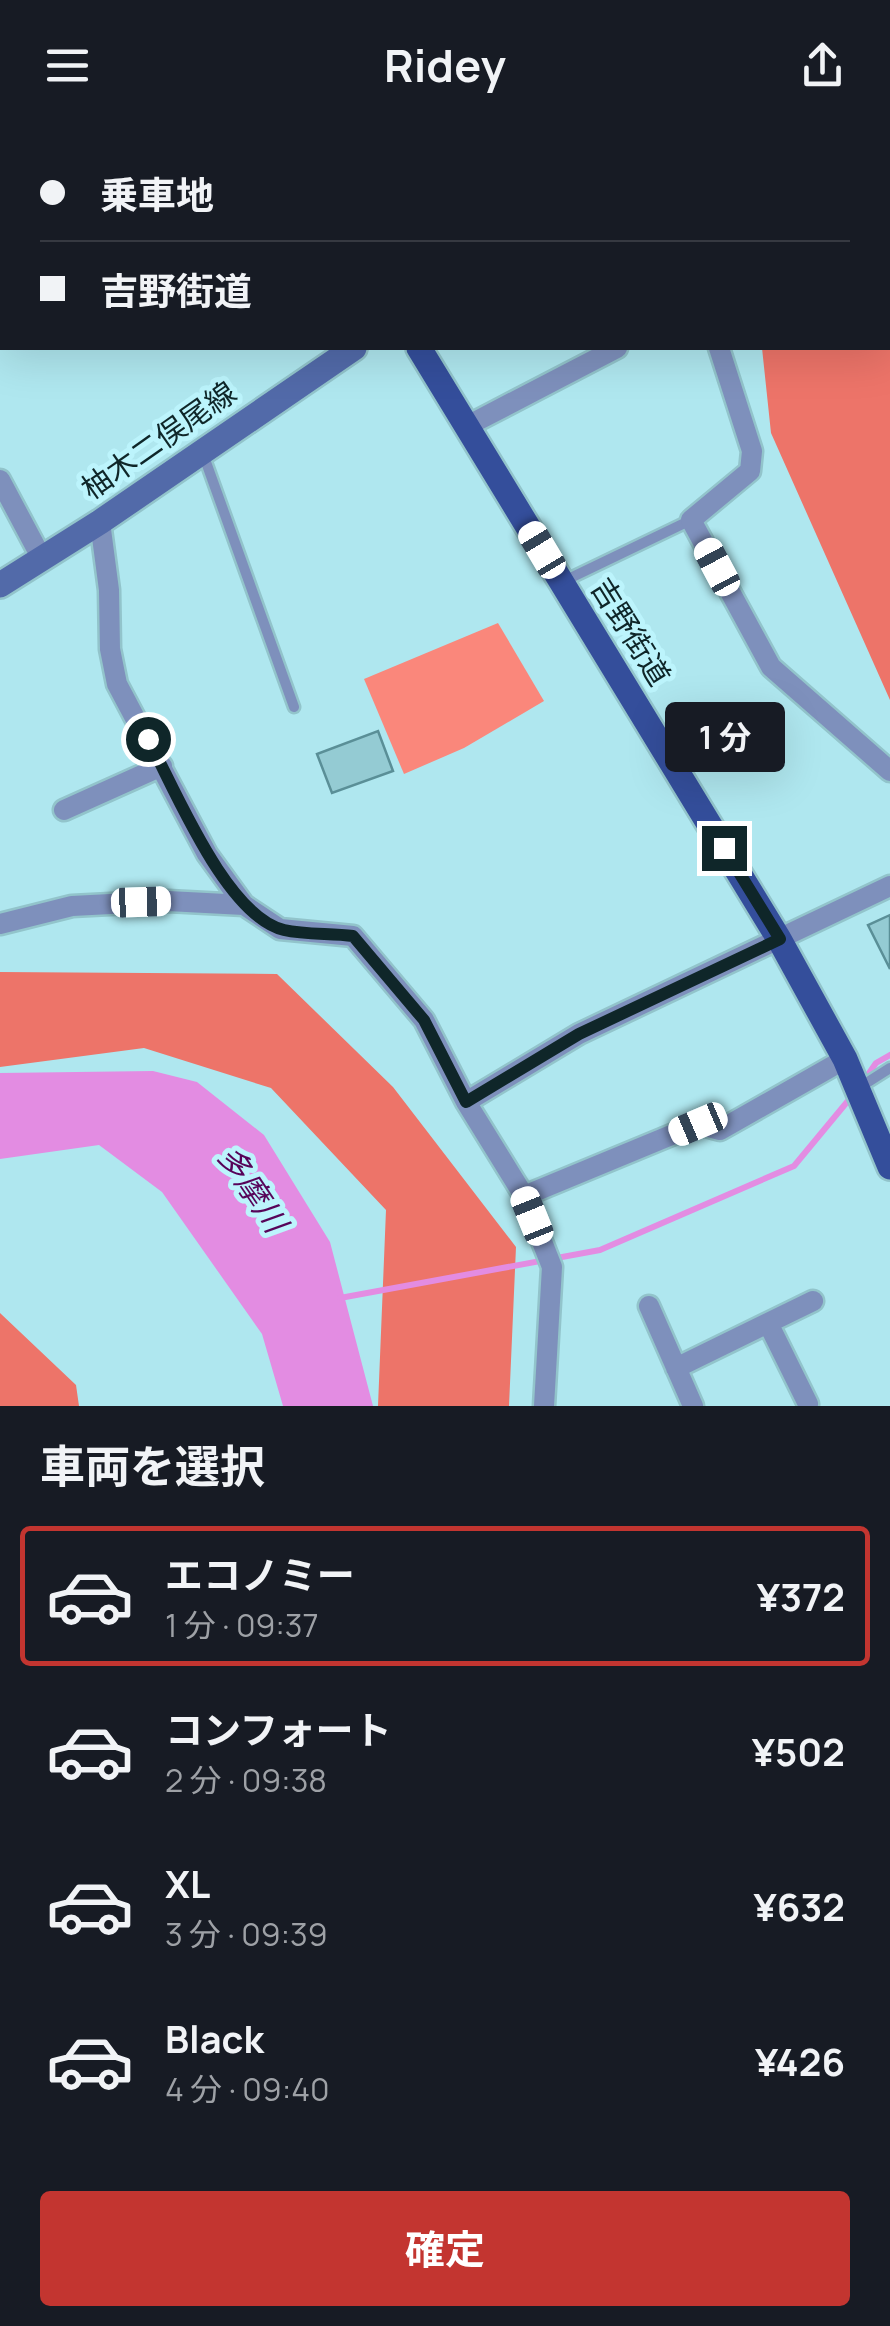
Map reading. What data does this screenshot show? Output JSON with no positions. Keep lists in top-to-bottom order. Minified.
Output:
{"streets":{"main road":["柚木二俣尾線","吉野街道"]},"water":["多摩川"],"page":{"header":"Ridey","banner":["乗車地","吉野街道"],"bubble":"1 分","heading":"車両を選択","list":[{"name":"エコノミー","note":"1 分 · 09:37","value":"¥372"},{"name":"コンフォート","note":"2 分 · 09:38","value":"¥502"},{"name":"XL","note":"3 分 · 09:39","value":"¥632"},{"name":"Black","note":"4 分 · 09:40","value":"¥426"}],"buttons":"確定"}}
